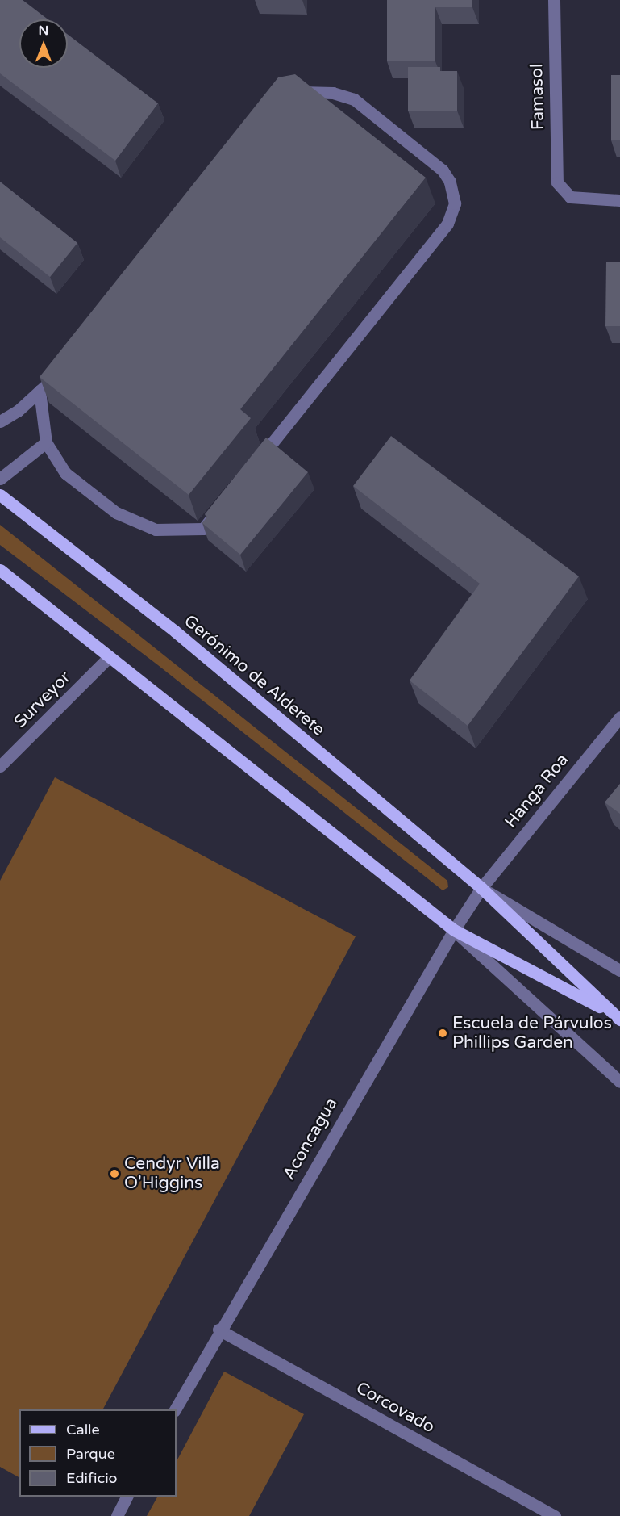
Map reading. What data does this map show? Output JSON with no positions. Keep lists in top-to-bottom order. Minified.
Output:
{"streets":{"main road":["Gerónimo de Alderete"],"street":["Famasol","Surveyor","Hanga Roa","Aconcagua","Corcovado"]},"crossings":[["Gerónimo de Alderete","Surveyor"],["Gerónimo de Alderete","Hanga Roa"],["Gerónimo de Alderete","Aconcagua"],["Hanga Roa","Aconcagua"],["Aconcagua","Corcovado"]],"places":["Escuela de Párvulos Phillips Garden","Cendyr Villa O'Higgins"],"legend":["Calle","Parque","Edificio"],"north":"top"}
